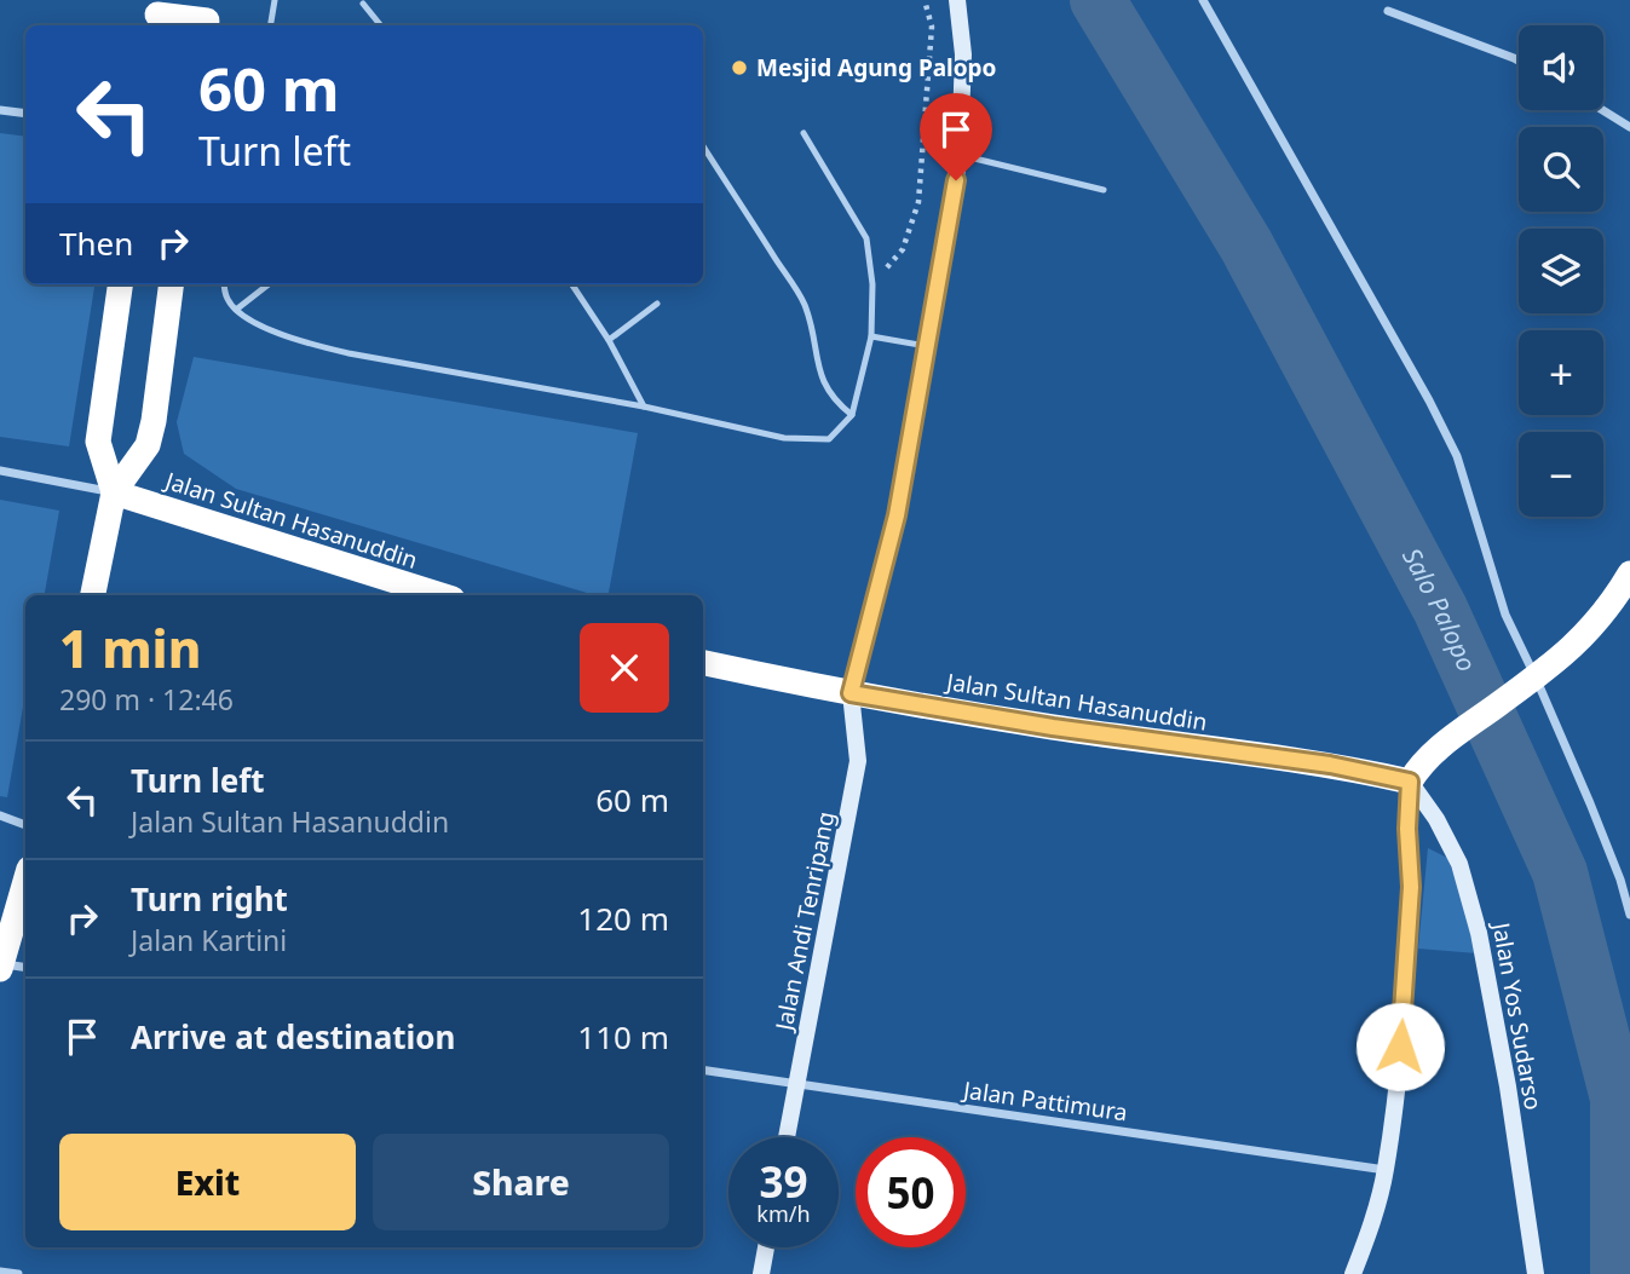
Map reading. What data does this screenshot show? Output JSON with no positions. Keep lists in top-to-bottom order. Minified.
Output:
{"streets":{"highway":["Jalan Sultan Hasanuddin"],"street":["Jalan Andi Tenripang","Jalan Yos Sudarso","Jalan Pattimura"]},"crossings":[["Jalan Sultan Hasanuddin","Jalan Andi Tenripang"],["Jalan Sultan Hasanuddin","Jalan Yos Sudarso"],["Jalan Andi Tenripang","Jalan Pattimura"]],"water":["Salo Palopo"],"places":["Mesjid Agung Palopo"],"page":{"map_buttons":["+","−"],"turn":["60 m","Turn left"],"then":"Then","heading":["1 min","290 m · 12:46"],"list":[{"name":"Turn left","note":"Jalan Sultan Hasanuddin","value":"60 m"},{"name":"Turn right","note":"Jalan Kartini","value":"120 m"},{"name":"Arrive at destination","value":"110 m"}],"buttons":["Exit","Share"],"speed":"39 km/h","limit":"50"}}
